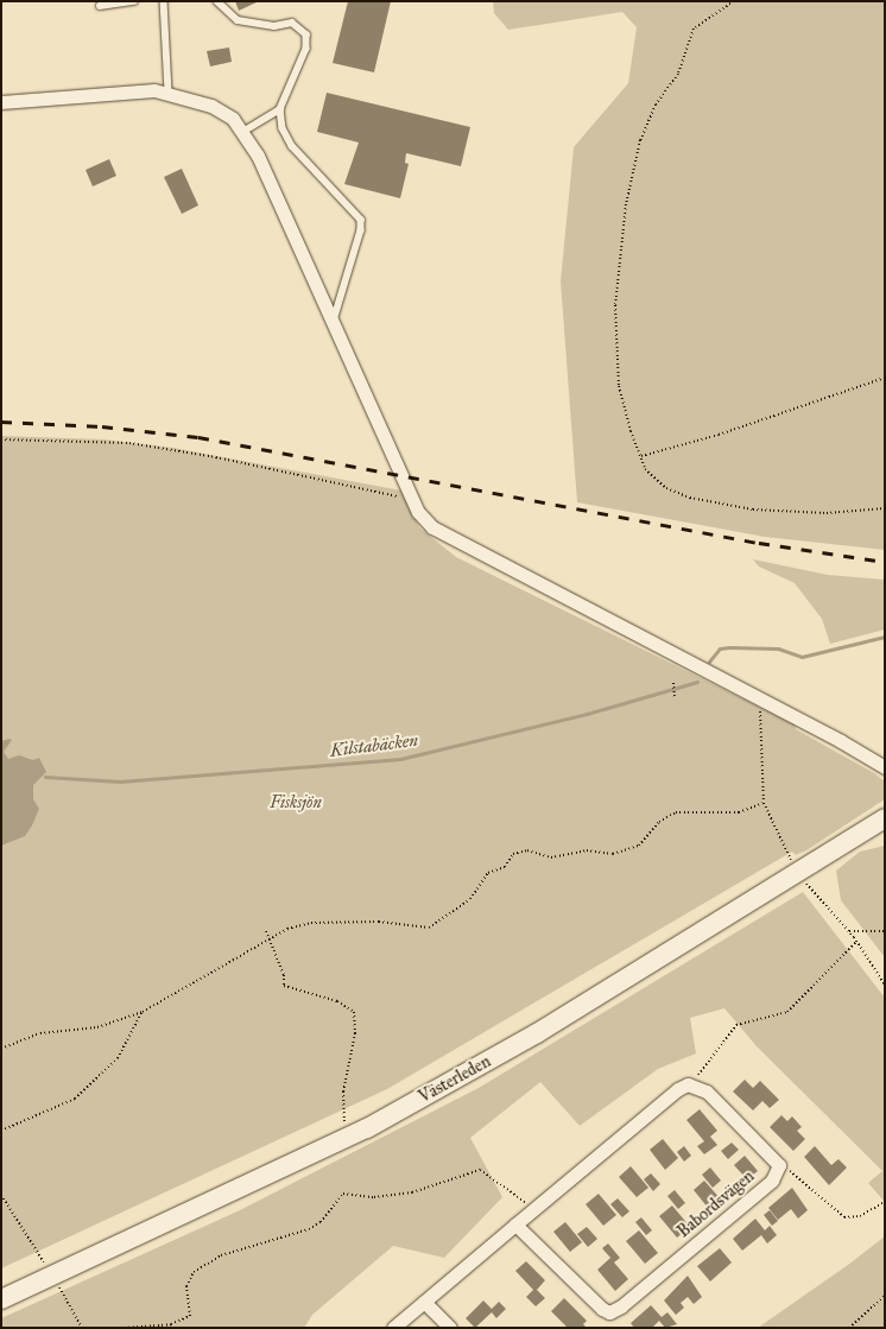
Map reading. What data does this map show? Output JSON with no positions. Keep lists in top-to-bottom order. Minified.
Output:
{"streets":{"street":["Västerleden","Babordsvägen"]},"water":["Kilstabäcken"],"parks":["Fisksjön"]}
